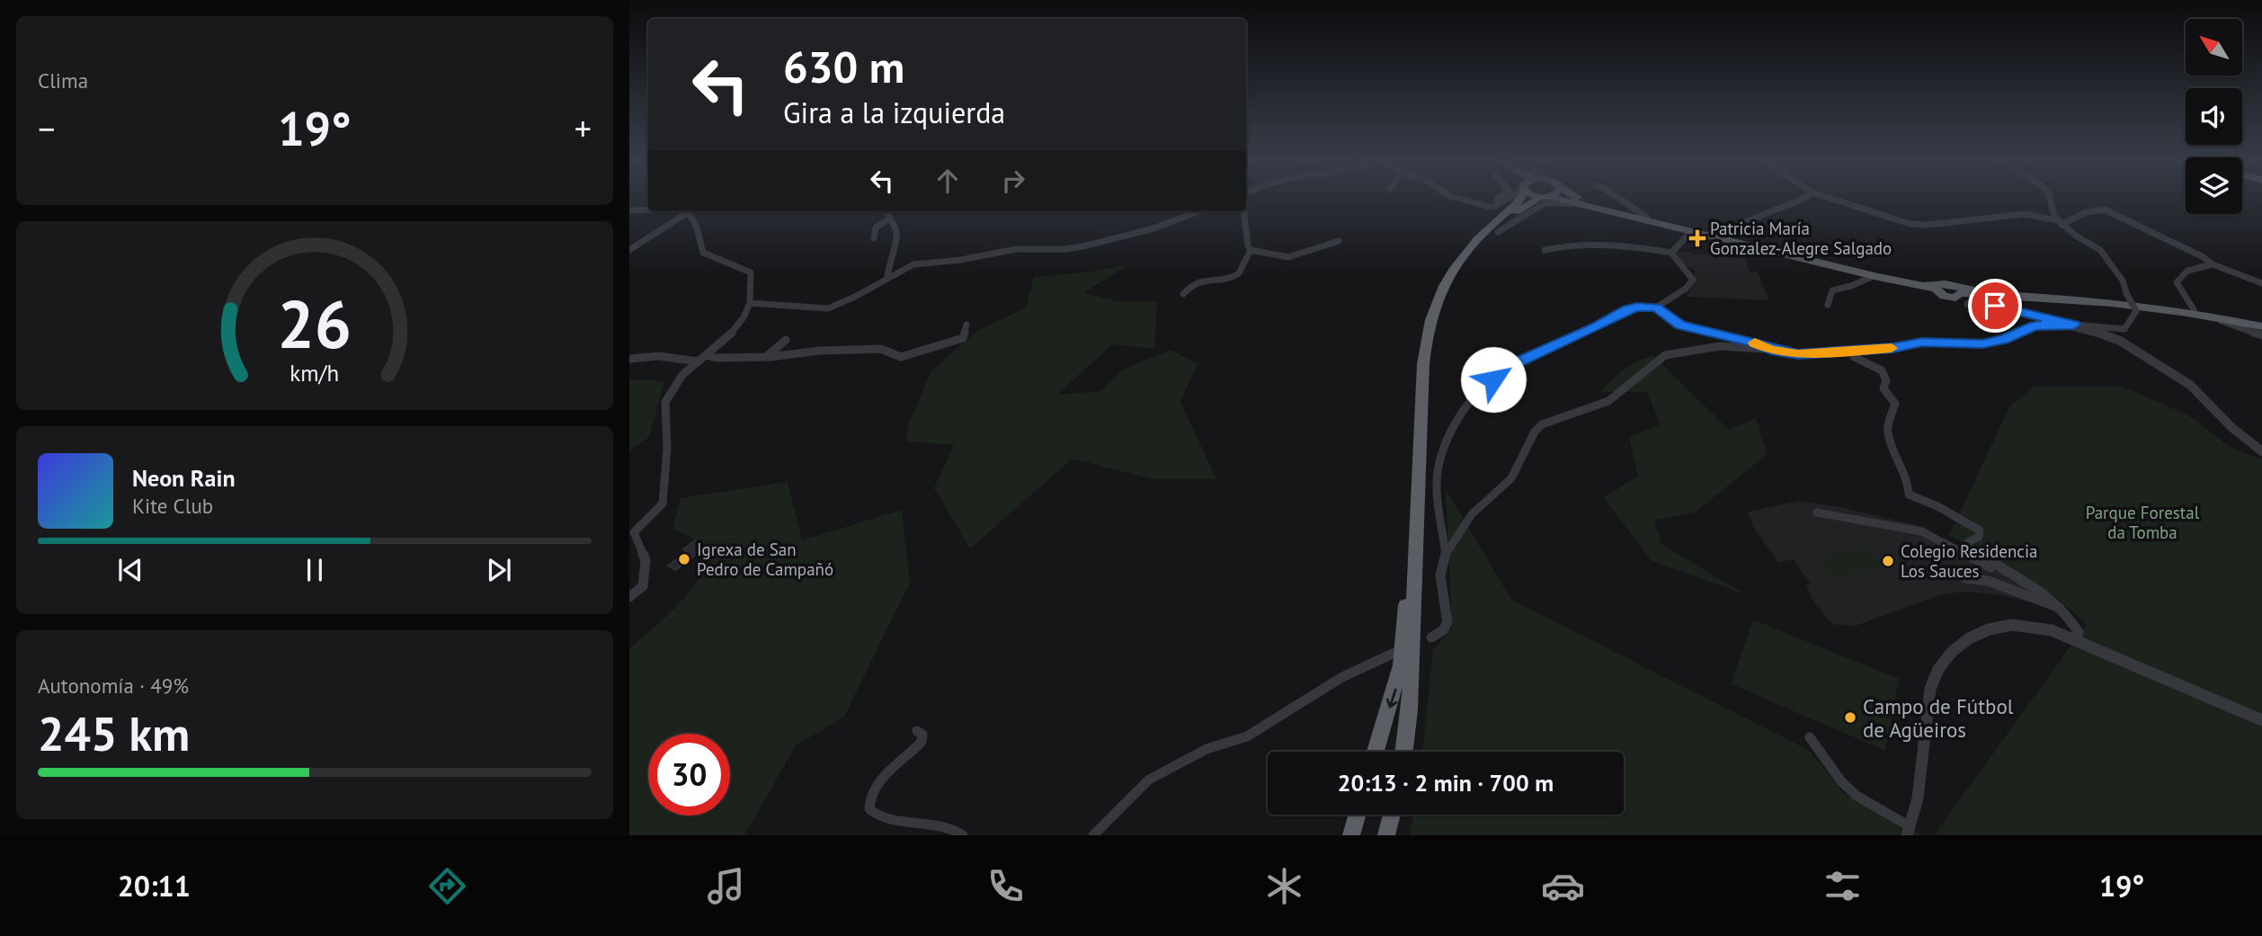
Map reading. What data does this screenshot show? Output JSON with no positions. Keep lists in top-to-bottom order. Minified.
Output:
{"parks":["Parque Forestal da Tomba"],"places":{"health":["Patricia María Gonzalez-Alegre Salgado"],"other":["Igrexa de San Pedro de Campañó","Colegio Residencia Los Sauces","Campo de Fútbol de Agüeiros"]},"north":"top left","page":{"tile":["Clima",["Autonomía · 49%","245 km"]],"turn":["630 m","Gira a la izquierda"],"heat":["−","19°","+"],"song":["Neon Rain","Kite Club"],"limit":"30","trip":"20:13 · 2 min · 700 m","tabs":["20:11","19°"],"gauge":["26","km/h"]}}
